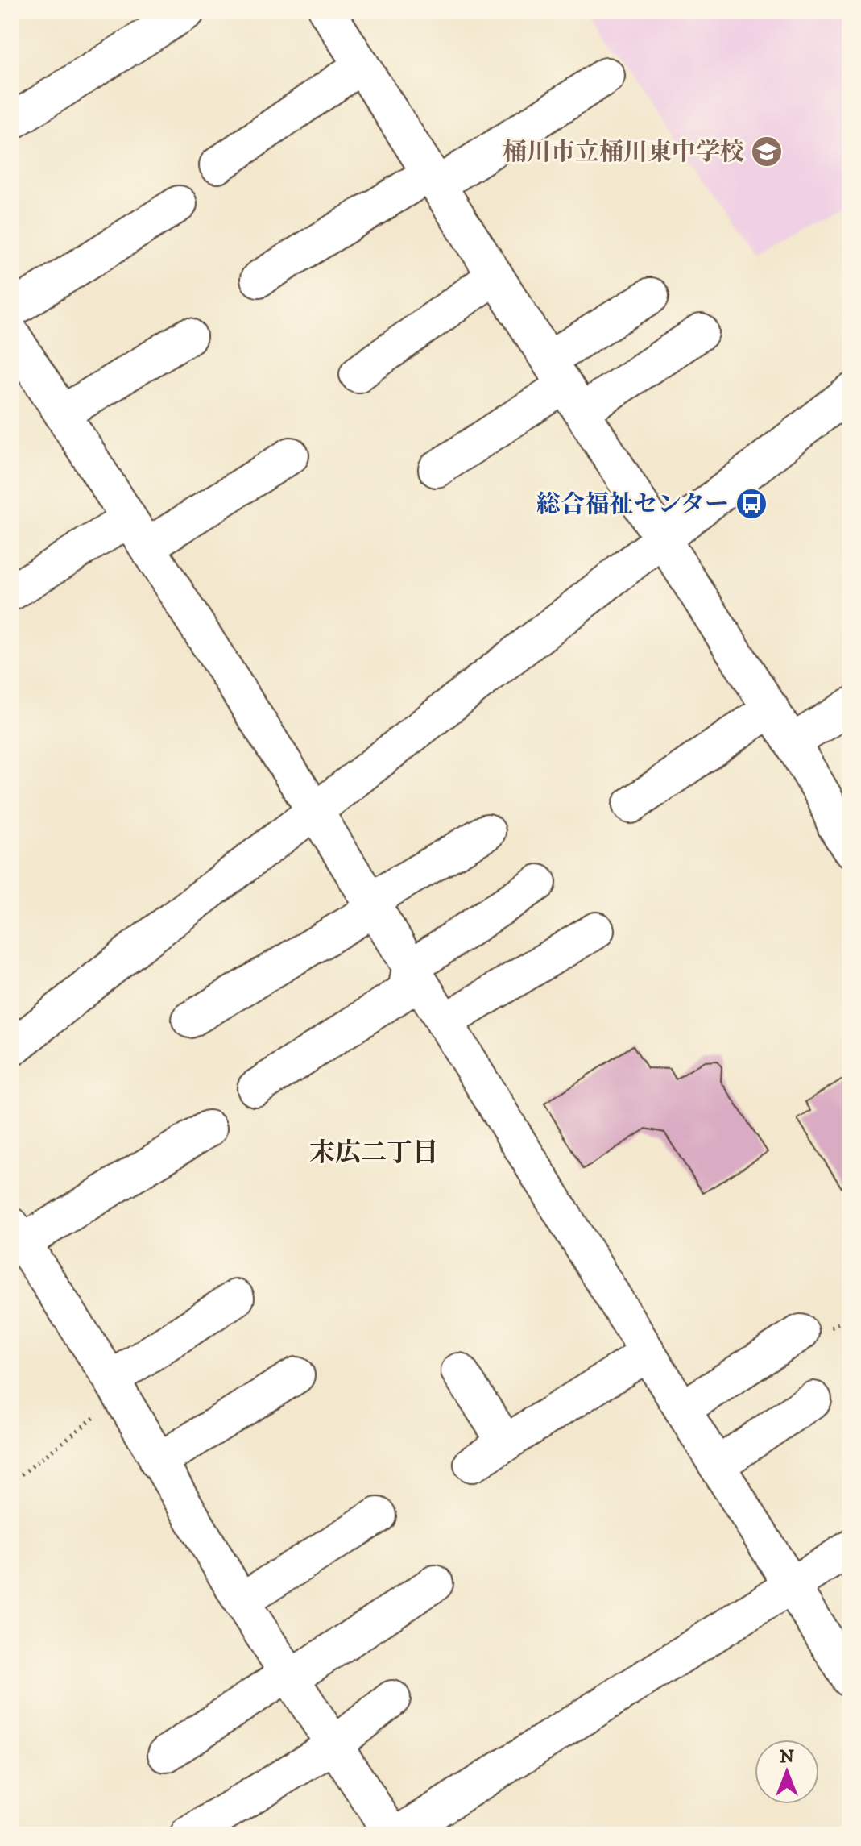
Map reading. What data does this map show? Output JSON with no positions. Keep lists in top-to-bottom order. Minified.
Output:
{"districts":["末広二丁目"],"places":{"school or university":["桶川市立桶川東中学校"],"bus stop":["総合福祉センター"]},"north":"top"}
